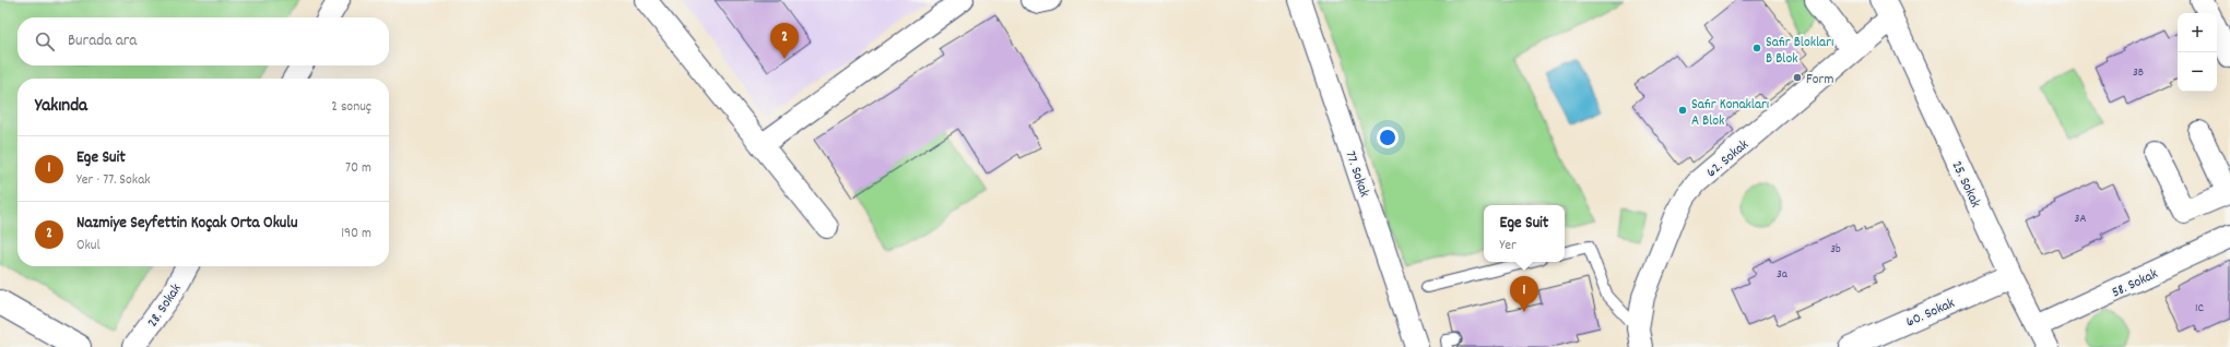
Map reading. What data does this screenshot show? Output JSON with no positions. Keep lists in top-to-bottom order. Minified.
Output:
{"streets":{"street":["62. Sokak","77. Sokak","25. Sokak","58. Sokak","28. Sokak","60. Sokak"]},"crossings":[["62. Sokak","25. Sokak"],["25. Sokak","58. Sokak"],["25. Sokak","60. Sokak"]],"places":["Safir Blokları B Blok","Form","Safir Konakları A Blok"],"house_numbers":["3B","3A","3b","3a","1C"],"page":{"map_buttons":["+","−"],"search":"Burada ara","pins":["2","1"],"heading":["Yakında","2 sonuç"],"list":[{"mark":"1","name":"Ege Suit","note":"Yer · 77. Sokak","value":"70 m"},{"mark":"2","name":"Nazmiye Seyfettin Koçak Orta Okulu","note":"Okul","value":"190 m"}],"popup":["Ege Suit","Yer"]}}
